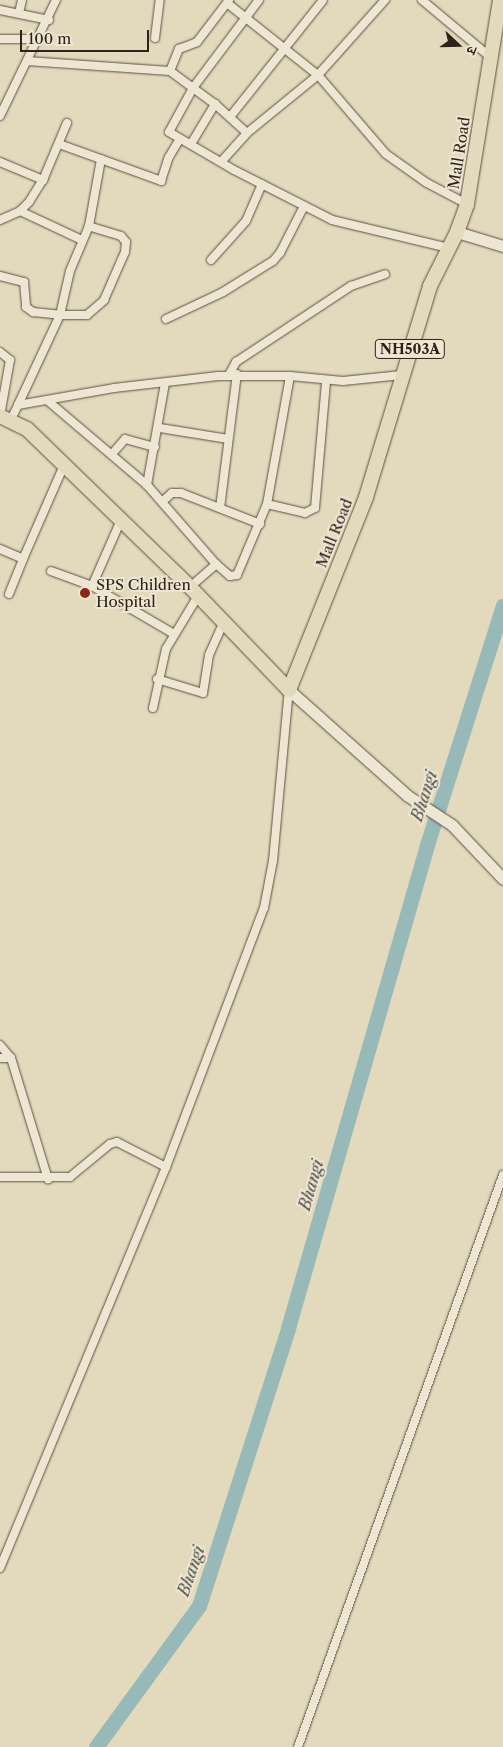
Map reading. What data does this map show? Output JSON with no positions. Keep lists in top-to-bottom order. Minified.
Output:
{"streets":{"highway":["Mall Road","NH503A"]},"water":["Bhangi"],"places":["SPS Children Hospital"],"scale_bar":"100 m","north":"right"}
